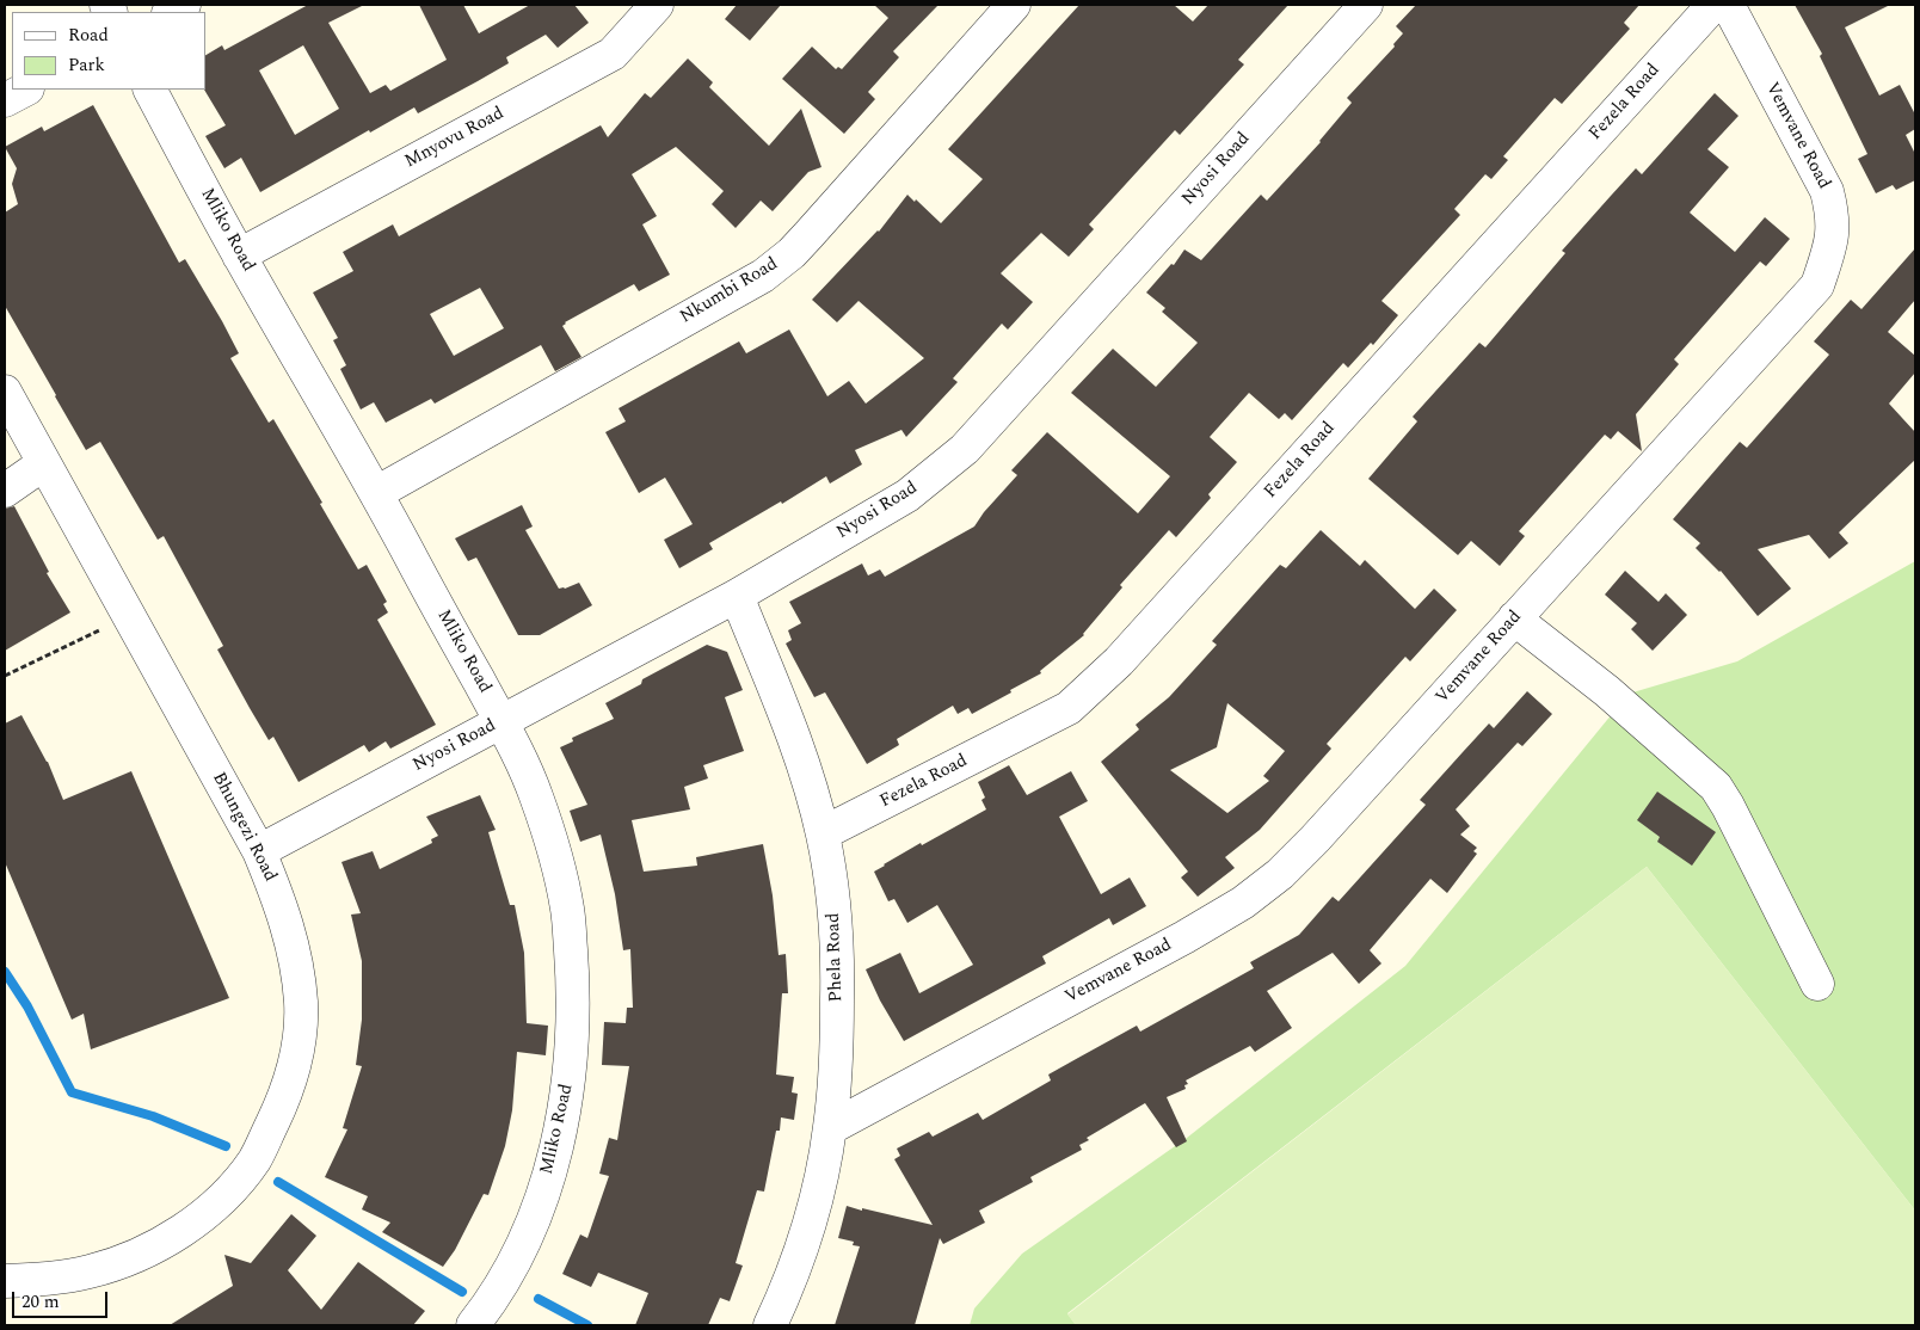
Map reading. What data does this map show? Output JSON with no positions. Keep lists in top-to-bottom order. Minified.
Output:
{"streets":{"street":["Fezela Road","Vemvane Road","Mnyovu Road","Nyosi Road","Mliko Road","Nkumbi Road","Bhungezi Road","Phela Road"]},"crossings":[["Fezela Road","Phela Road"],["Vemvane Road","Phela Road"],["Mnyovu Road","Mliko Road"],["Nyosi Road","Mliko Road"],["Nyosi Road","Bhungezi Road"],["Nyosi Road","Phela Road"],["Mliko Road","Nkumbi Road"]],"legend":["Road","Park"],"scale_bar":"20 m"}
